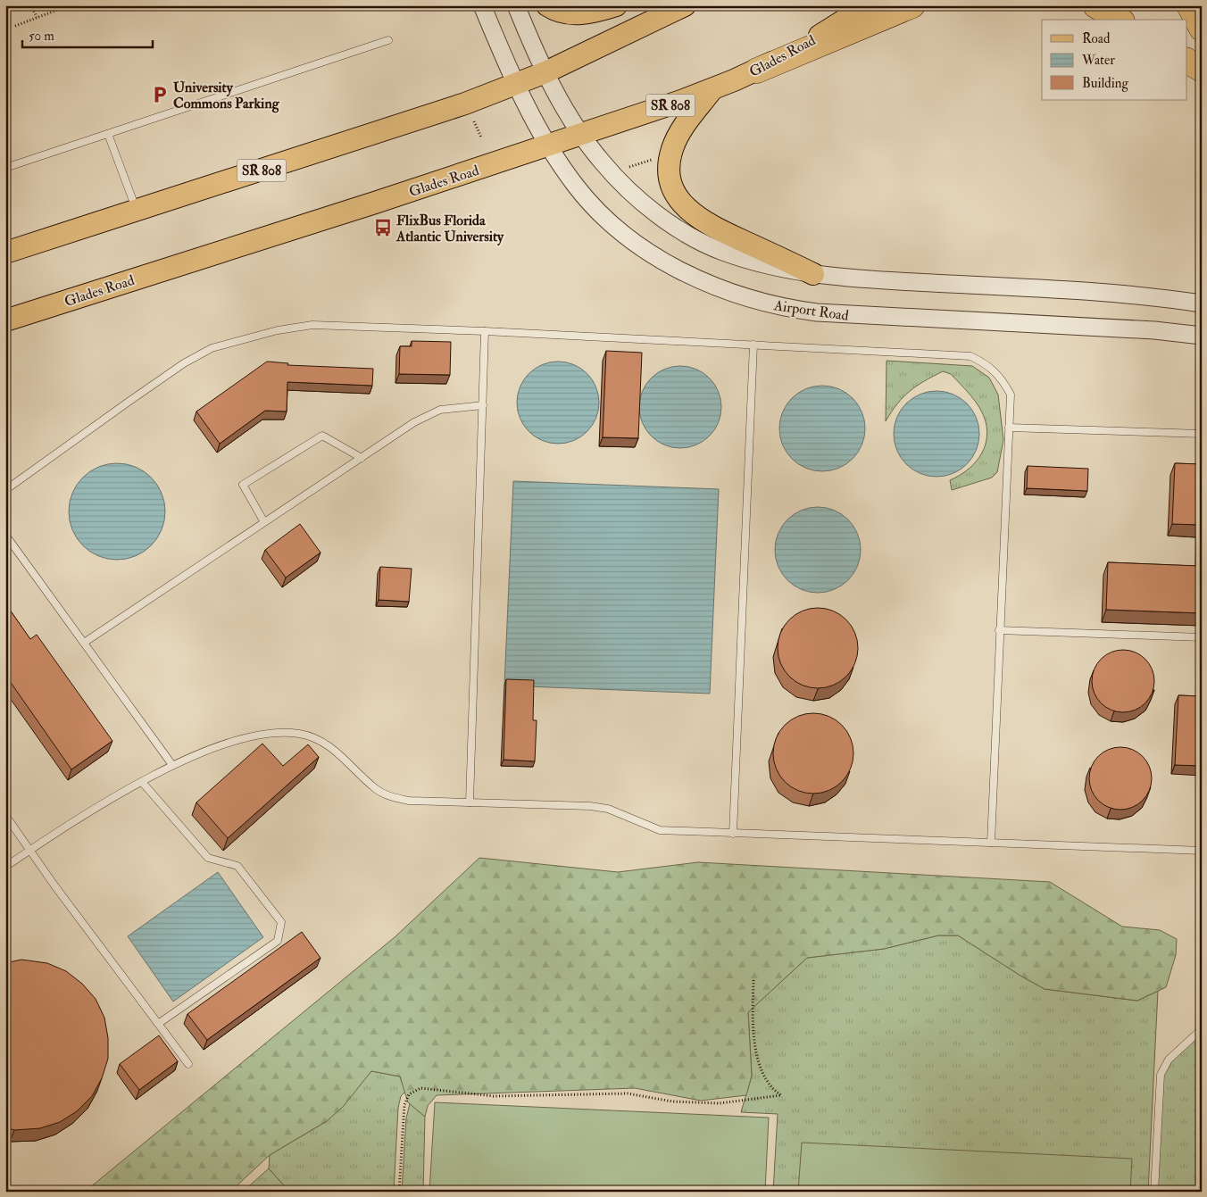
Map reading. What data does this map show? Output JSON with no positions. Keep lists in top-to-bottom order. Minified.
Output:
{"streets":{"main road":["Glades Road","SR 808"],"street":["Airport Road"]},"crossings":[["Glades Road","Airport Road"],["SR 808","Airport Road"]],"places":{"parking":["University Commons Parking"],"bus stop":["FlixBus Florida Atlantic University"]},"legend":["Road","Water","Building"],"scale_bar":"50 m"}
